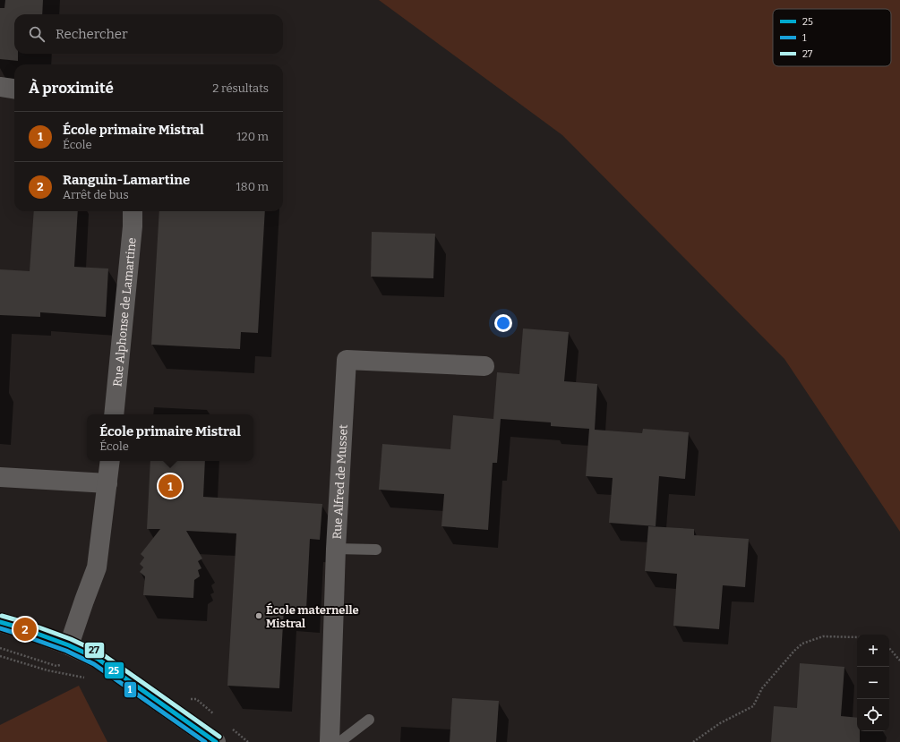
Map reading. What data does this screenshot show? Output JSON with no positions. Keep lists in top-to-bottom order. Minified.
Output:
{"streets":{"street":["Rue Alphonse de Lamartine","Rue Alfred de Musset"]},"places":["École maternelle Mistral"],"lines":["transit line 27","transit line 25","transit line 1"],"legend":["25","1","27"],"page":{"search":"Rechercher","heading":["À proximité","2 résultats"],"list":[{"mark":"1","name":"École primaire Mistral","note":"École","value":"120 m"},{"mark":"2","name":"Ranguin-Lamartine","note":"Arrêt de bus","value":"180 m"}],"popup":["École primaire Mistral","École"],"pins":["1","2"],"map_buttons":["+","−"]}}
